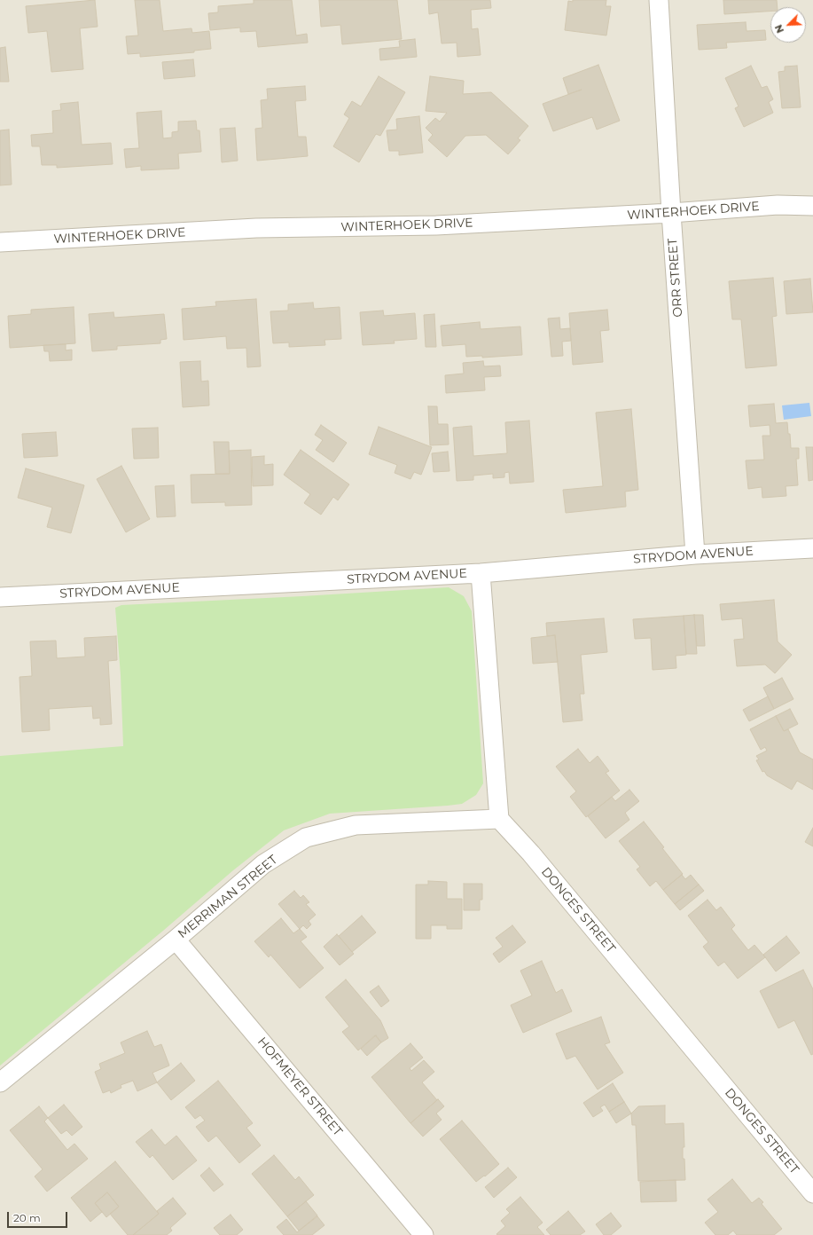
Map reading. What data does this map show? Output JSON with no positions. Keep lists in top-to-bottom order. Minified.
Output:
{"streets":{"street":["WINTERHOEK DRIVE","ORR STREET","STRYDOM AVENUE","MERRIMAN STREET","DONGES STREET","HOFMEYER STREET"]},"crossings":[["WINTERHOEK DRIVE","ORR STREET"],["ORR STREET","STRYDOM AVENUE"],["MERRIMAN STREET","DONGES STREET"],["MERRIMAN STREET","HOFMEYER STREET"]],"scale_bar":"20 m","north":"bottom left"}
